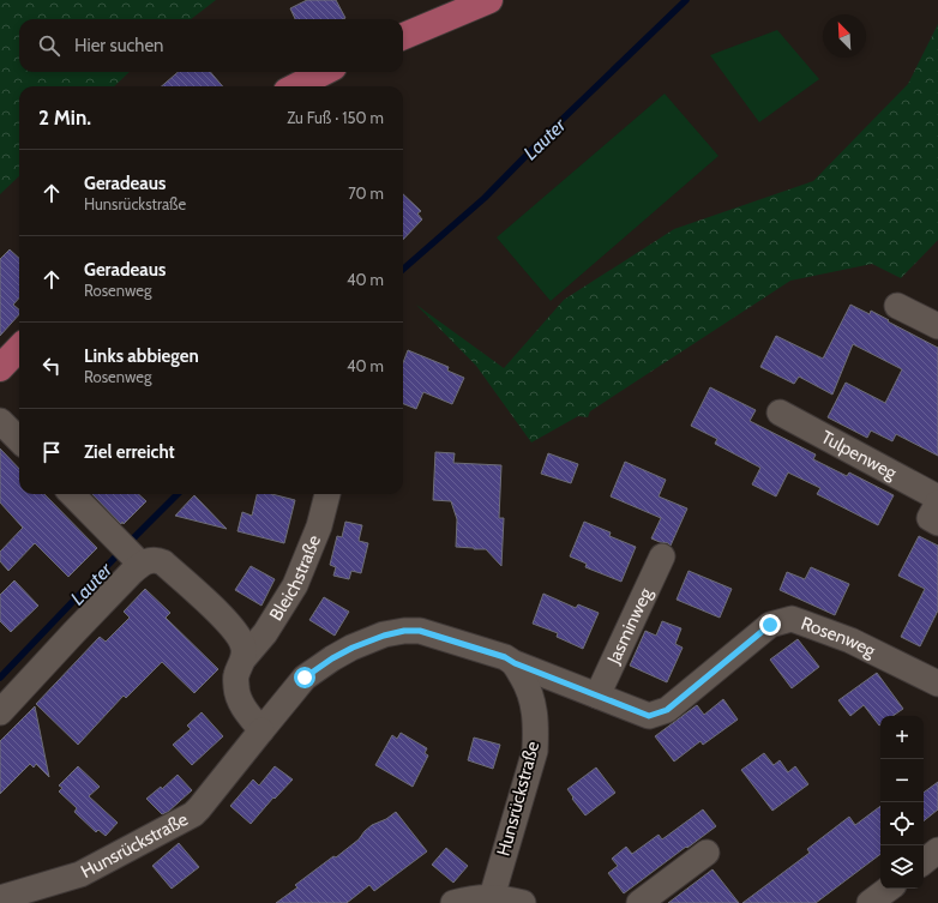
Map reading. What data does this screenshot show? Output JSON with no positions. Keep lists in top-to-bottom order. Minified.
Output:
{"streets":{"street":["Tulpenweg","Bleichstraße","Jasminweg","Rosenweg","Hunsrückstraße"]},"crossings":[["Jasminweg","Rosenweg"],["Rosenweg","Hunsrückstraße"]],"water":["Lauter"],"north":"top left","page":{"search":"Hier suchen","heading":["2 Min.","Zu Fuß · 150 m"],"list":[["Geradeaus","Hunsrückstraße","70 m"],["Geradeaus","Rosenweg","40 m"],["Links abbiegen","Rosenweg","40 m"],"Ziel erreicht"],"map_buttons":["+","−"]}}
